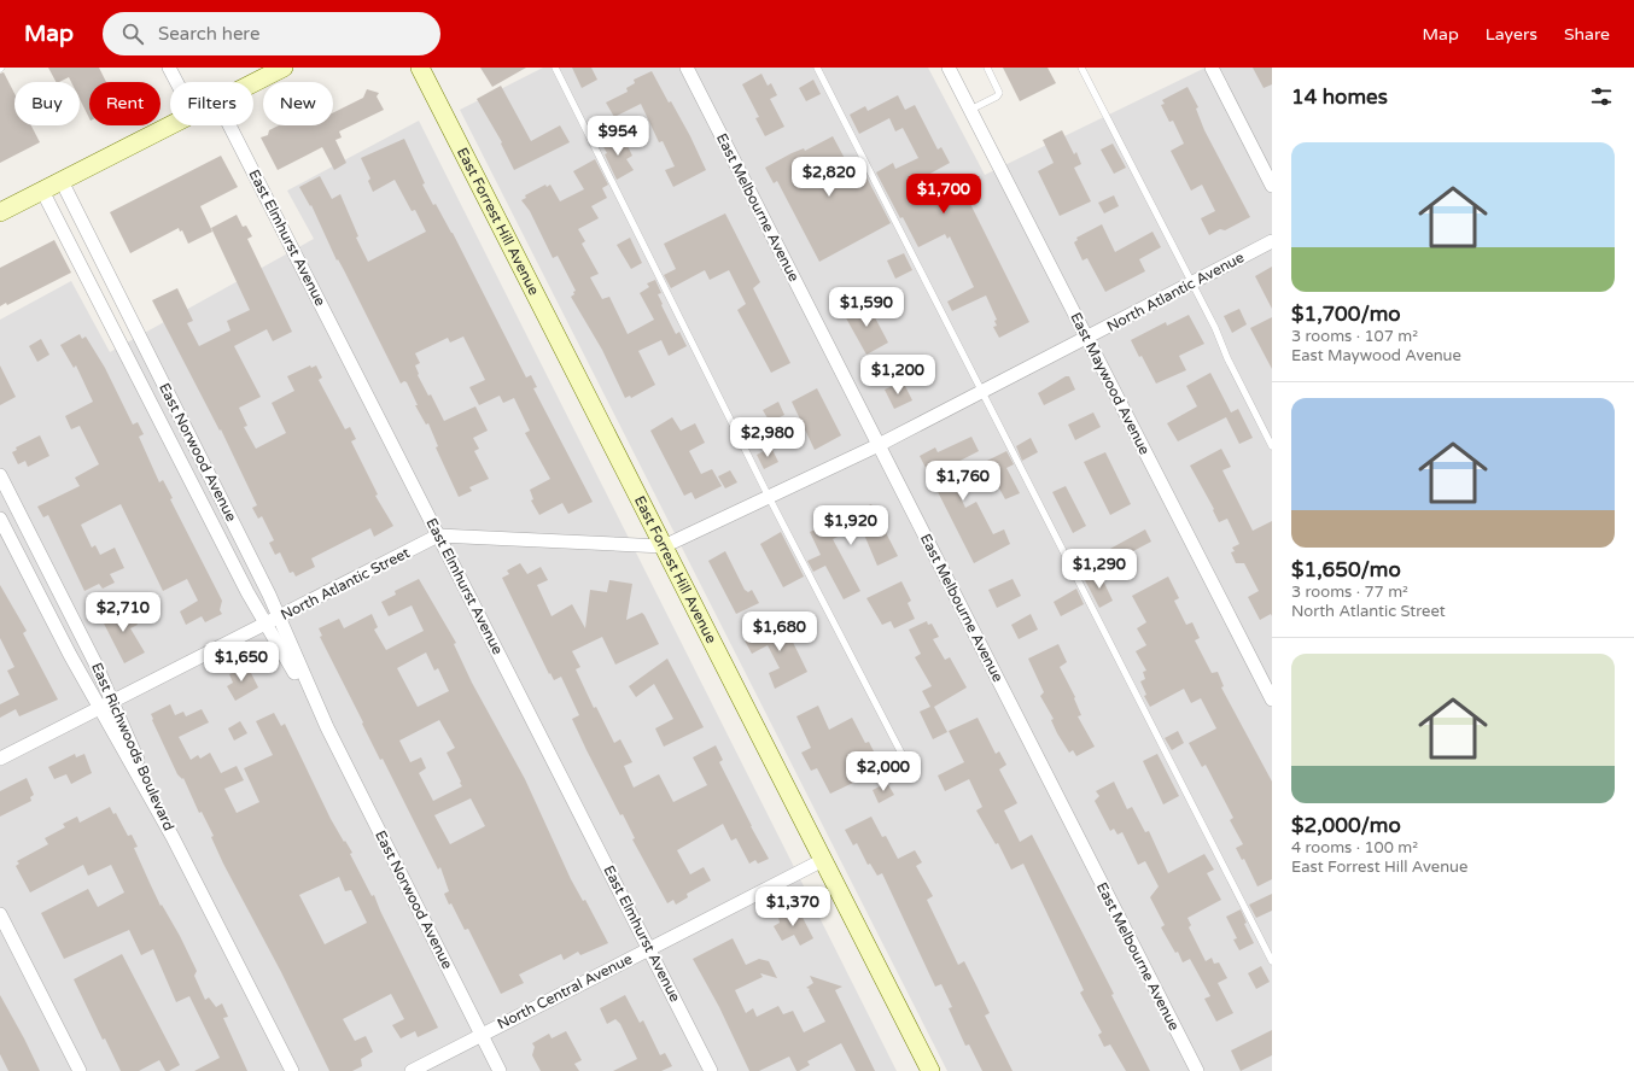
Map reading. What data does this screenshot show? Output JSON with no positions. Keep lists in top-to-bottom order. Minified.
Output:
{"streets":{"main road":["East Forrest Hill Avenue"],"street":["East Melbourne Avenue","East Elmhurst Avenue","North Atlantic Avenue","East Maywood Avenue","East Norwood Avenue","North Atlantic Street","East Richwoods Boulevard","North Central Avenue"]},"crossings":[["East Melbourne Avenue","North Atlantic Avenue"],["East Forrest Hill Avenue","North Atlantic Avenue"],["East Forrest Hill Avenue","North Atlantic Street"],["East Forrest Hill Avenue","North Central Avenue"],["East Elmhurst Avenue","North Atlantic Street"],["East Elmhurst Avenue","North Central Avenue"],["North Atlantic Avenue","East Maywood Avenue"],["North Atlantic Avenue","North Atlantic Street"],["East Norwood Avenue","North Atlantic Street"],["East Norwood Avenue","North Central Avenue"],["North Atlantic Street","East Richwoods Boulevard"]],"page":{"header":"Map","search":"Search here","nav":["Map","Layers","Share"],"heading":"14 homes","chip":["Buy","Rent","Filters","New"],"price":["$954","$2,820","$1,700","$1,590","$1,200","$2,980","$1,760","$1,920","$1,290","$2,710","$1,680","$1,650","$2,000","$1,370"],"list":[{"name":"$1,700/mo","note":"3 rooms · 107 m² · East Maywood Avenue"},{"name":"$1,650/mo","note":"3 rooms · 77 m² · North Atlantic Street"},{"name":"$2,000/mo","note":"4 rooms · 100 m² · East Forrest Hill Avenue"}]}}
